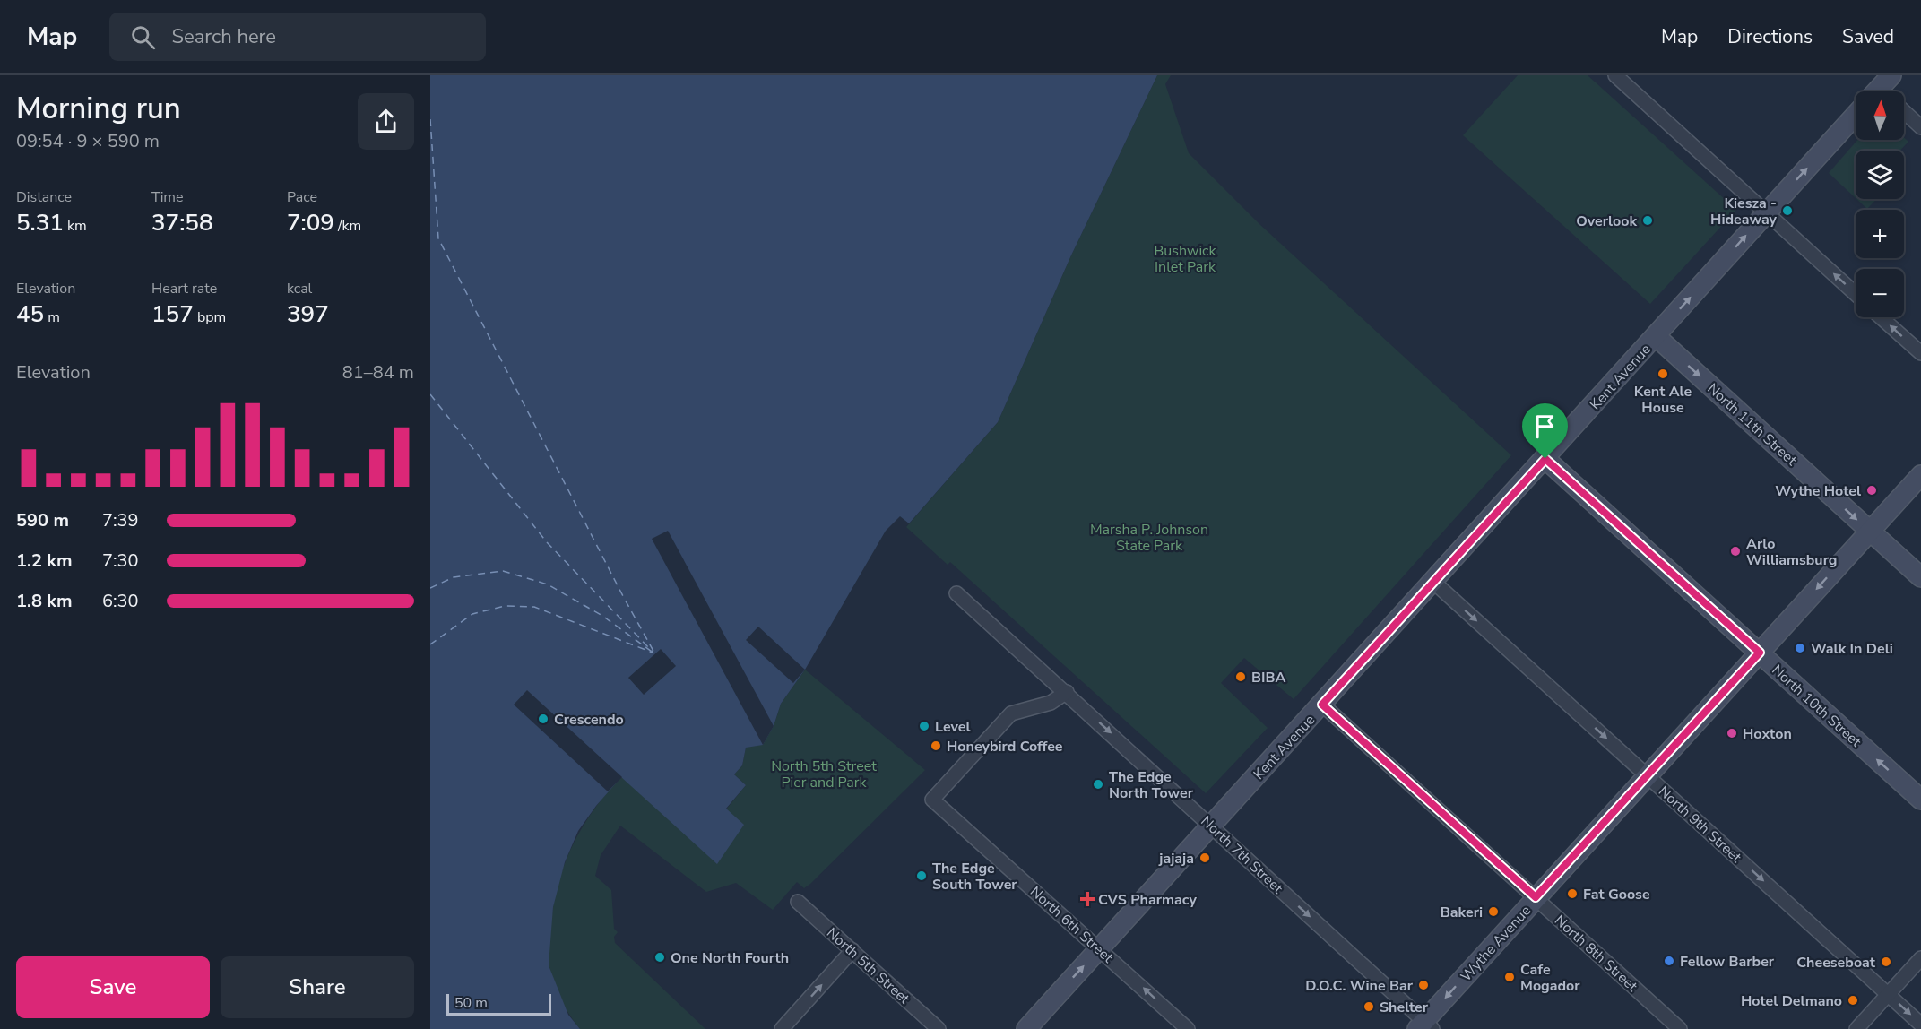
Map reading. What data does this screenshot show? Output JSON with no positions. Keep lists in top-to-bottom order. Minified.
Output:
{"streets":{"main road":["Kent Avenue","North 11th Street","North 10th Street","Wythe Avenue"],"street":["North 9th Street","North 7th Street","North 6th Street","North 8th Street","North 5th Street"]},"crossings":[["Kent Avenue","North 11th Street"],["Kent Avenue","North 10th Street"],["Kent Avenue","North 9th Street"],["Kent Avenue","North 7th Street"],["Kent Avenue","North 6th Street"],["Kent Avenue","North 8th Street"],["North 11th Street","Wythe Avenue"],["North 10th Street","Wythe Avenue"],["North 9th Street","Wythe Avenue"],["North 7th Street","North 6th Street"],["North 7th Street","Wythe Avenue"],["Wythe Avenue","North 8th Street"]],"one_way":["North 11th Street","North 10th Street","North 9th Street","North 7th Street","Wythe Avenue"],"parks":["Bushwick Inlet Park","Marsha P. Johnson State Park","North 5th Street Pier and Park"],"places":{"other":["Kiesza - Hideaway","Overlook","Kent Ale House","Wythe Hotel","Arlo Williamsburg","Walk In Deli","BIBA","Crescendo","Level","Hoxton","Honeybird Coffee","The Edge North Tower","jajaja","The Edge South Tower","Fat Goose","Bakeri","One North Fourth","Fellow Barber","Cheeseboat","Cafe Mogador","D.O.C. Wine Bar","Hotel Delmano","Shelter"],"health":["CVS Pharmacy"]},"scale_bar":"50 m","north":"top","page":{"header":"Map","search":"Search here","nav":["Map","Directions","Saved"],"heading":["Morning run","09:54 · 9 × 590 m"],"map_buttons":["+","−"],"stats":[["Distance","5.31 km"],["Time","37:58"],["Pace","7:09 /km"],["Elevation","45 m"],["Heart rate","157 bpm"],["kcal","397"]],"chart":["Elevation","81–84 m"],"list":[{"name":"590 m","note":"7:39"},{"name":"1.2 km","note":"7:30"},{"name":"1.8 km","note":"6:30"}],"buttons":["Save","Share"],"scale":"50 m"}}
